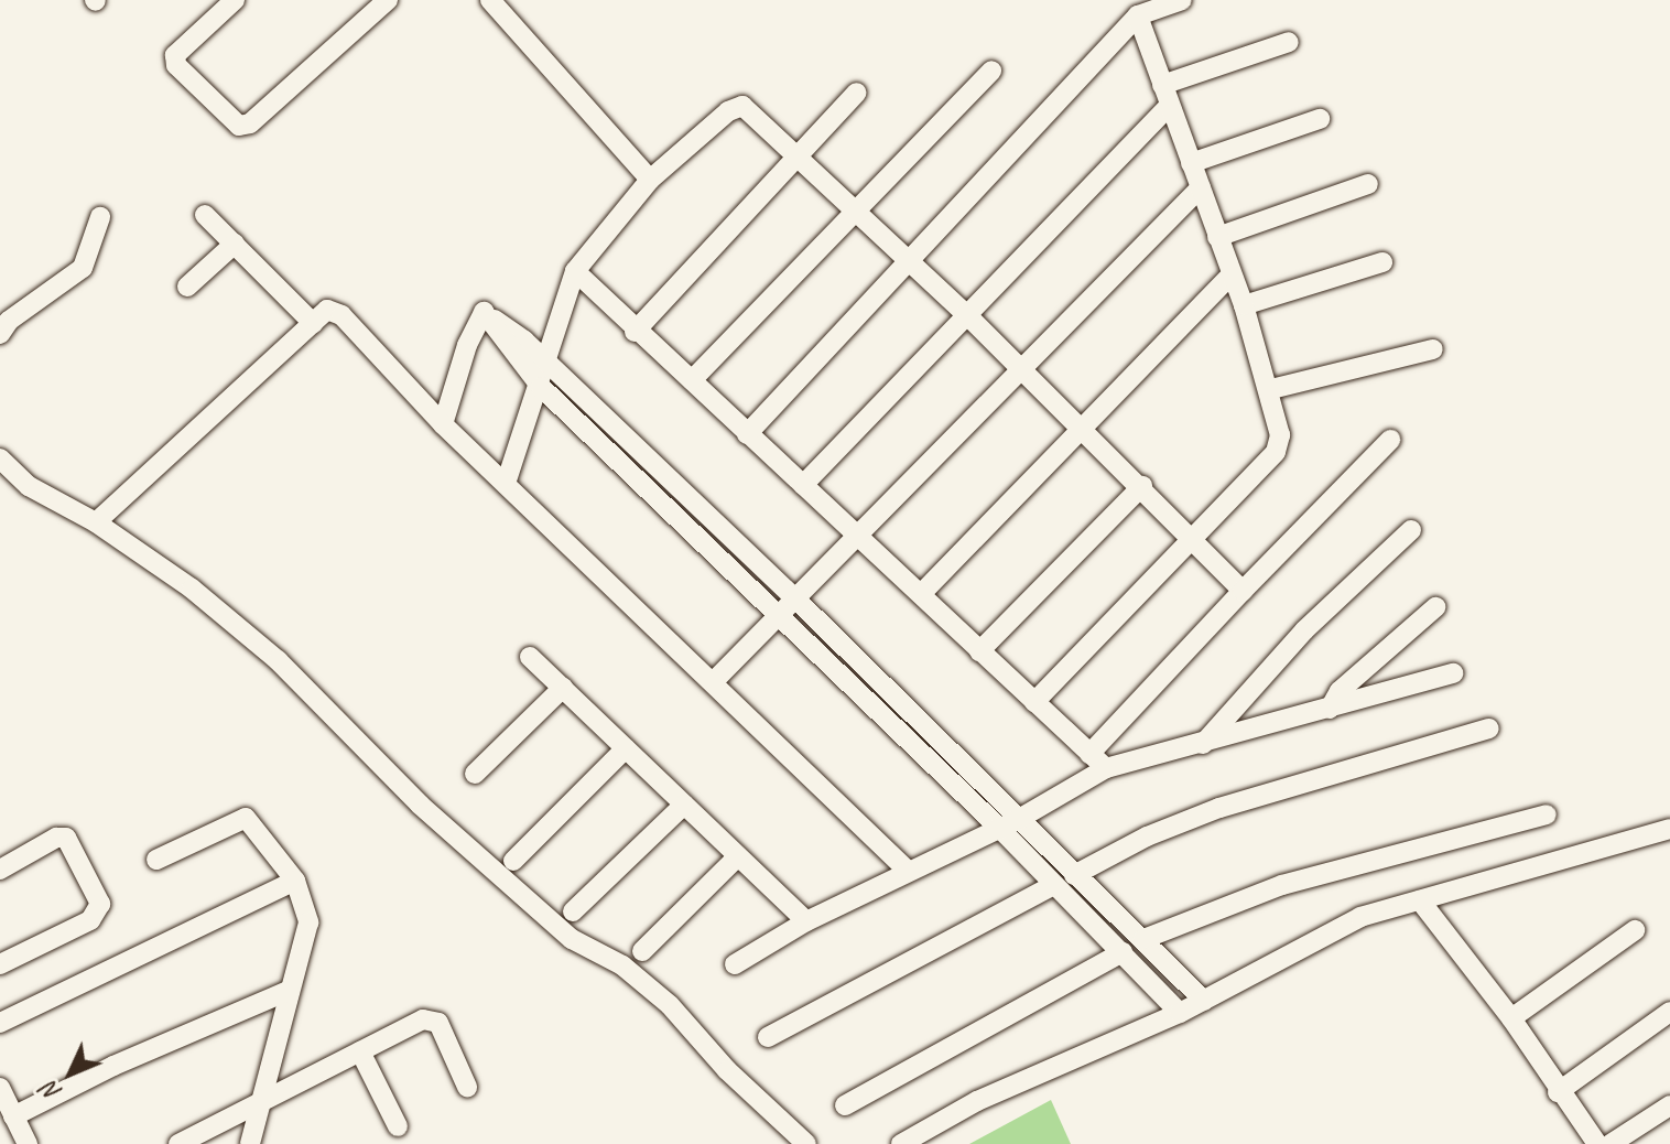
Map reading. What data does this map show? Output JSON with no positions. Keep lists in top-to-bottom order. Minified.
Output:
{"north":"bottom left"}
